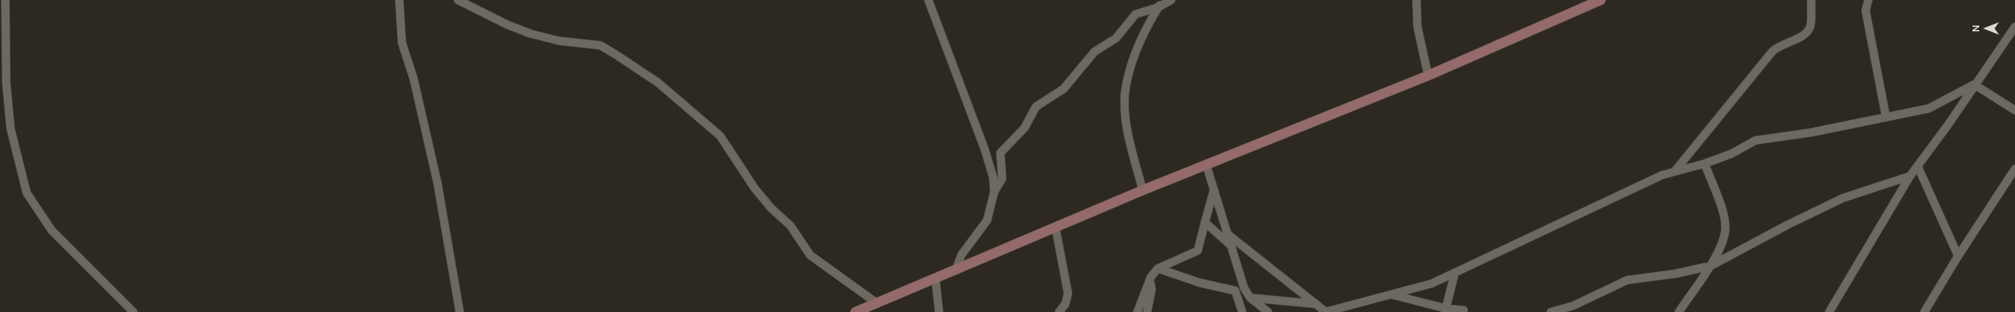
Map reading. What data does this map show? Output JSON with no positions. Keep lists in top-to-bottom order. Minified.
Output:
{"north":"left"}
